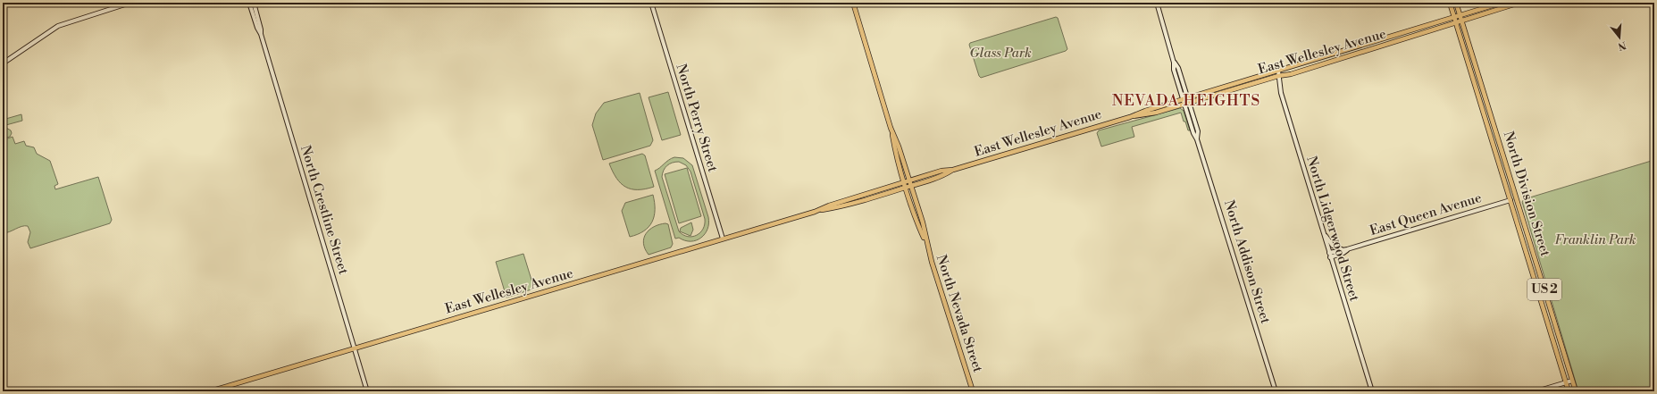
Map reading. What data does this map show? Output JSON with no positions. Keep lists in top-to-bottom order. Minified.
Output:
{"streets":{"main road":["East Wellesley Avenue","North Division Street","US 2","North Nevada Street"],"street":["North Perry Street","North Crestline Street","East Queen Avenue","North Lidgerwood Street","North Addison Street"]},"crossings":[["East Wellesley Avenue","North Perry Street"],["East Wellesley Avenue","North Division Street"],["East Wellesley Avenue","North Crestline Street"],["East Wellesley Avenue","North Lidgerwood Street"],["East Wellesley Avenue","North Addison Street"],["East Wellesley Avenue","North Nevada Street"],["North Division Street","East Queen Avenue"],["East Queen Avenue","North Lidgerwood Street"]],"districts":["NEVADA HEIGHTS"],"parks":["Glass Park","Franklin Park"],"north":"bottom"}
